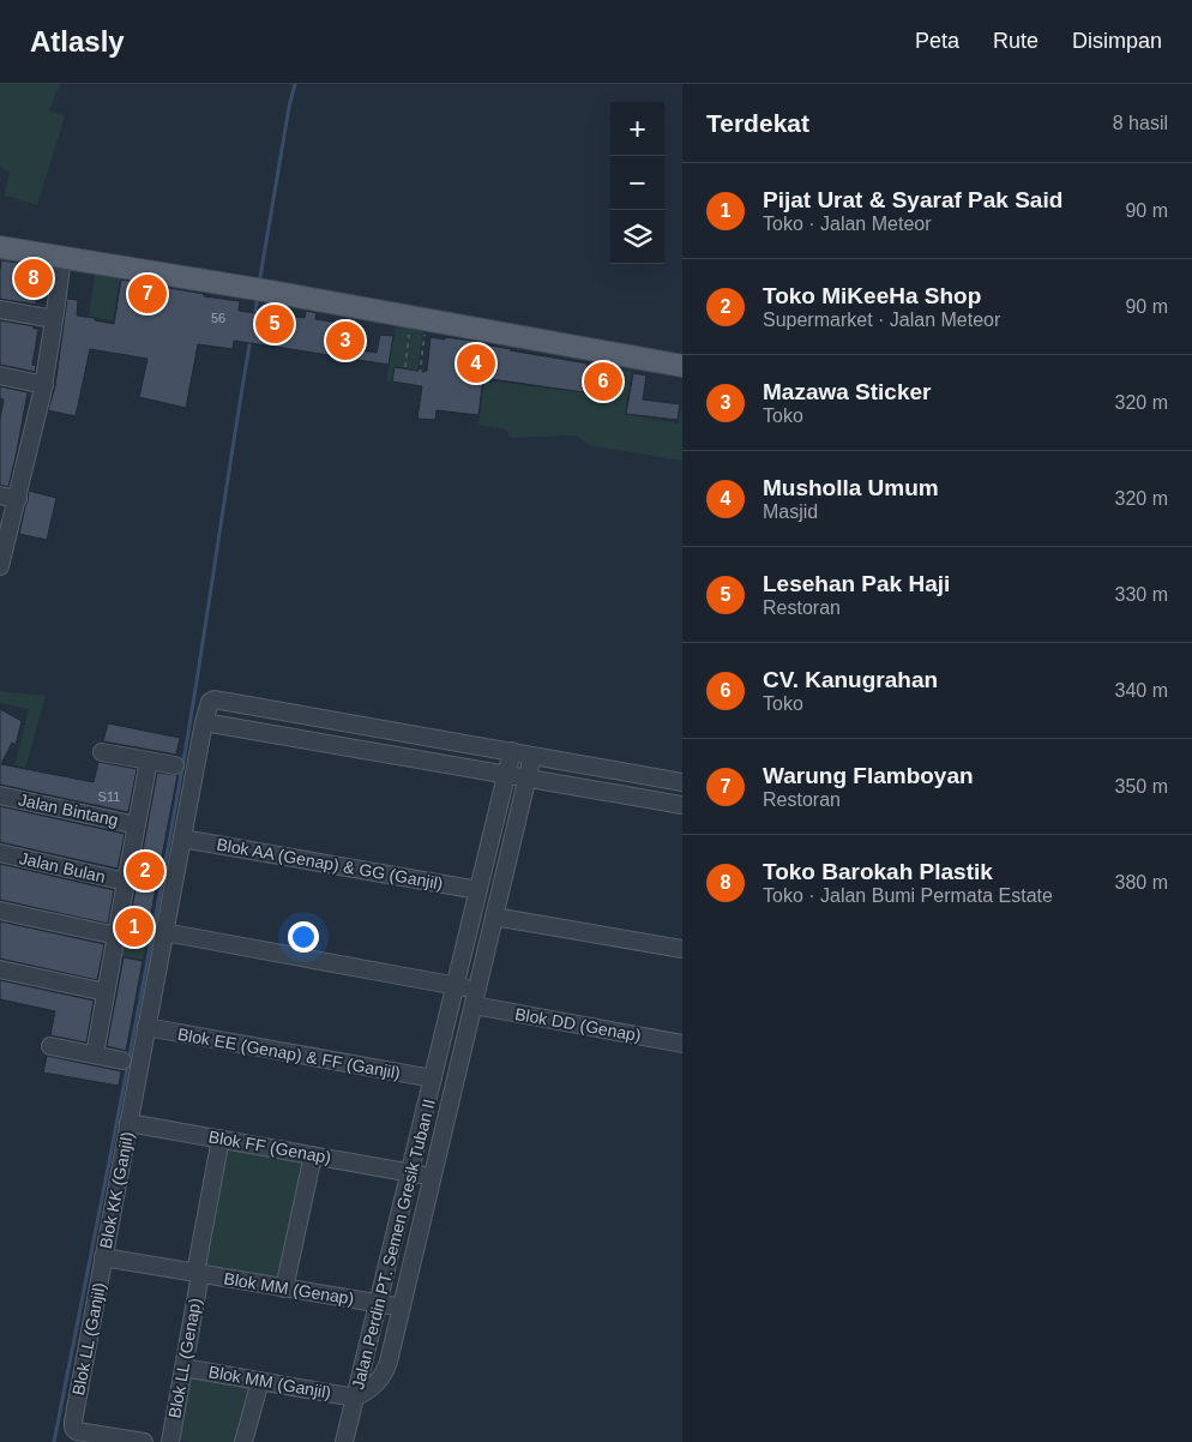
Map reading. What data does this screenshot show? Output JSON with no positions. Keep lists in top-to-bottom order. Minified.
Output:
{"streets":{"street":["Jalan Bintang","Blok AA (Genap) & GG (Ganjil)","Jalan Bulan","Blok DD (Genap)","Blok EE (Genap) & FF (Ganjil)","Blok FF (Genap)","Blok KK (Ganjil)","Jalan Perdin PT. Semen Gresik Tuban II","Blok MM (Genap)","Blok LL (Ganjil)","Blok LL (Genap)","Blok MM (Ganjil)"]},"crossings":[["Blok AA (Genap) & GG (Ganjil)","Blok KK (Ganjil)"],["Blok AA (Genap) & GG (Ganjil)","Jalan Perdin PT. Semen Gresik Tuban II"],["Blok DD (Genap)","Blok KK (Ganjil)"],["Blok DD (Genap)","Jalan Perdin PT. Semen Gresik Tuban II"],["Blok EE (Genap) & FF (Ganjil)","Blok KK (Ganjil)"],["Blok EE (Genap) & FF (Ganjil)","Jalan Perdin PT. Semen Gresik Tuban II"],["Blok FF (Genap)","Blok KK (Ganjil)"],["Blok FF (Genap)","Jalan Perdin PT. Semen Gresik Tuban II"],["Blok FF (Genap)","Blok LL (Genap)"],["Blok KK (Ganjil)","Blok MM (Genap)"],["Blok KK (Ganjil)","Blok LL (Ganjil)"],["Jalan Perdin PT. Semen Gresik Tuban II","Blok MM (Genap)"],["Jalan Perdin PT. Semen Gresik Tuban II","Blok MM (Ganjil)"],["Blok MM (Genap)","Blok LL (Ganjil)"],["Blok MM (Genap)","Blok LL (Genap)"],["Blok LL (Genap)","Blok MM (Ganjil)"]],"house_numbers":["56","S11"],"page":{"header":"Atlasly","nav":["Peta","Rute","Disimpan"],"heading":["Terdekat","8 hasil"],"map_buttons":["+","−"],"list":[{"mark":"1","name":"Pijat Urat & Syaraf Pak Said","note":"Toko · Jalan Meteor","value":"90 m"},{"mark":"2","name":"Toko MiKeeHa Shop","note":"Supermarket · Jalan Meteor","value":"90 m"},{"mark":"3","name":"Mazawa Sticker","note":"Toko","value":"320 m"},{"mark":"4","name":"Musholla Umum","note":"Masjid","value":"320 m"},{"mark":"5","name":"Lesehan Pak Haji","note":"Restoran","value":"330 m"},{"mark":"6","name":"CV. Kanugrahan","note":"Toko","value":"340 m"},{"mark":"7","name":"Warung Flamboyan","note":"Restoran","value":"350 m"},{"mark":"8","name":"Toko Barokah Plastik","note":"Toko · Jalan Bumi Permata Estate","value":"380 m"}],"pins":["8","7","5","3","4","6","2","1"]}}
